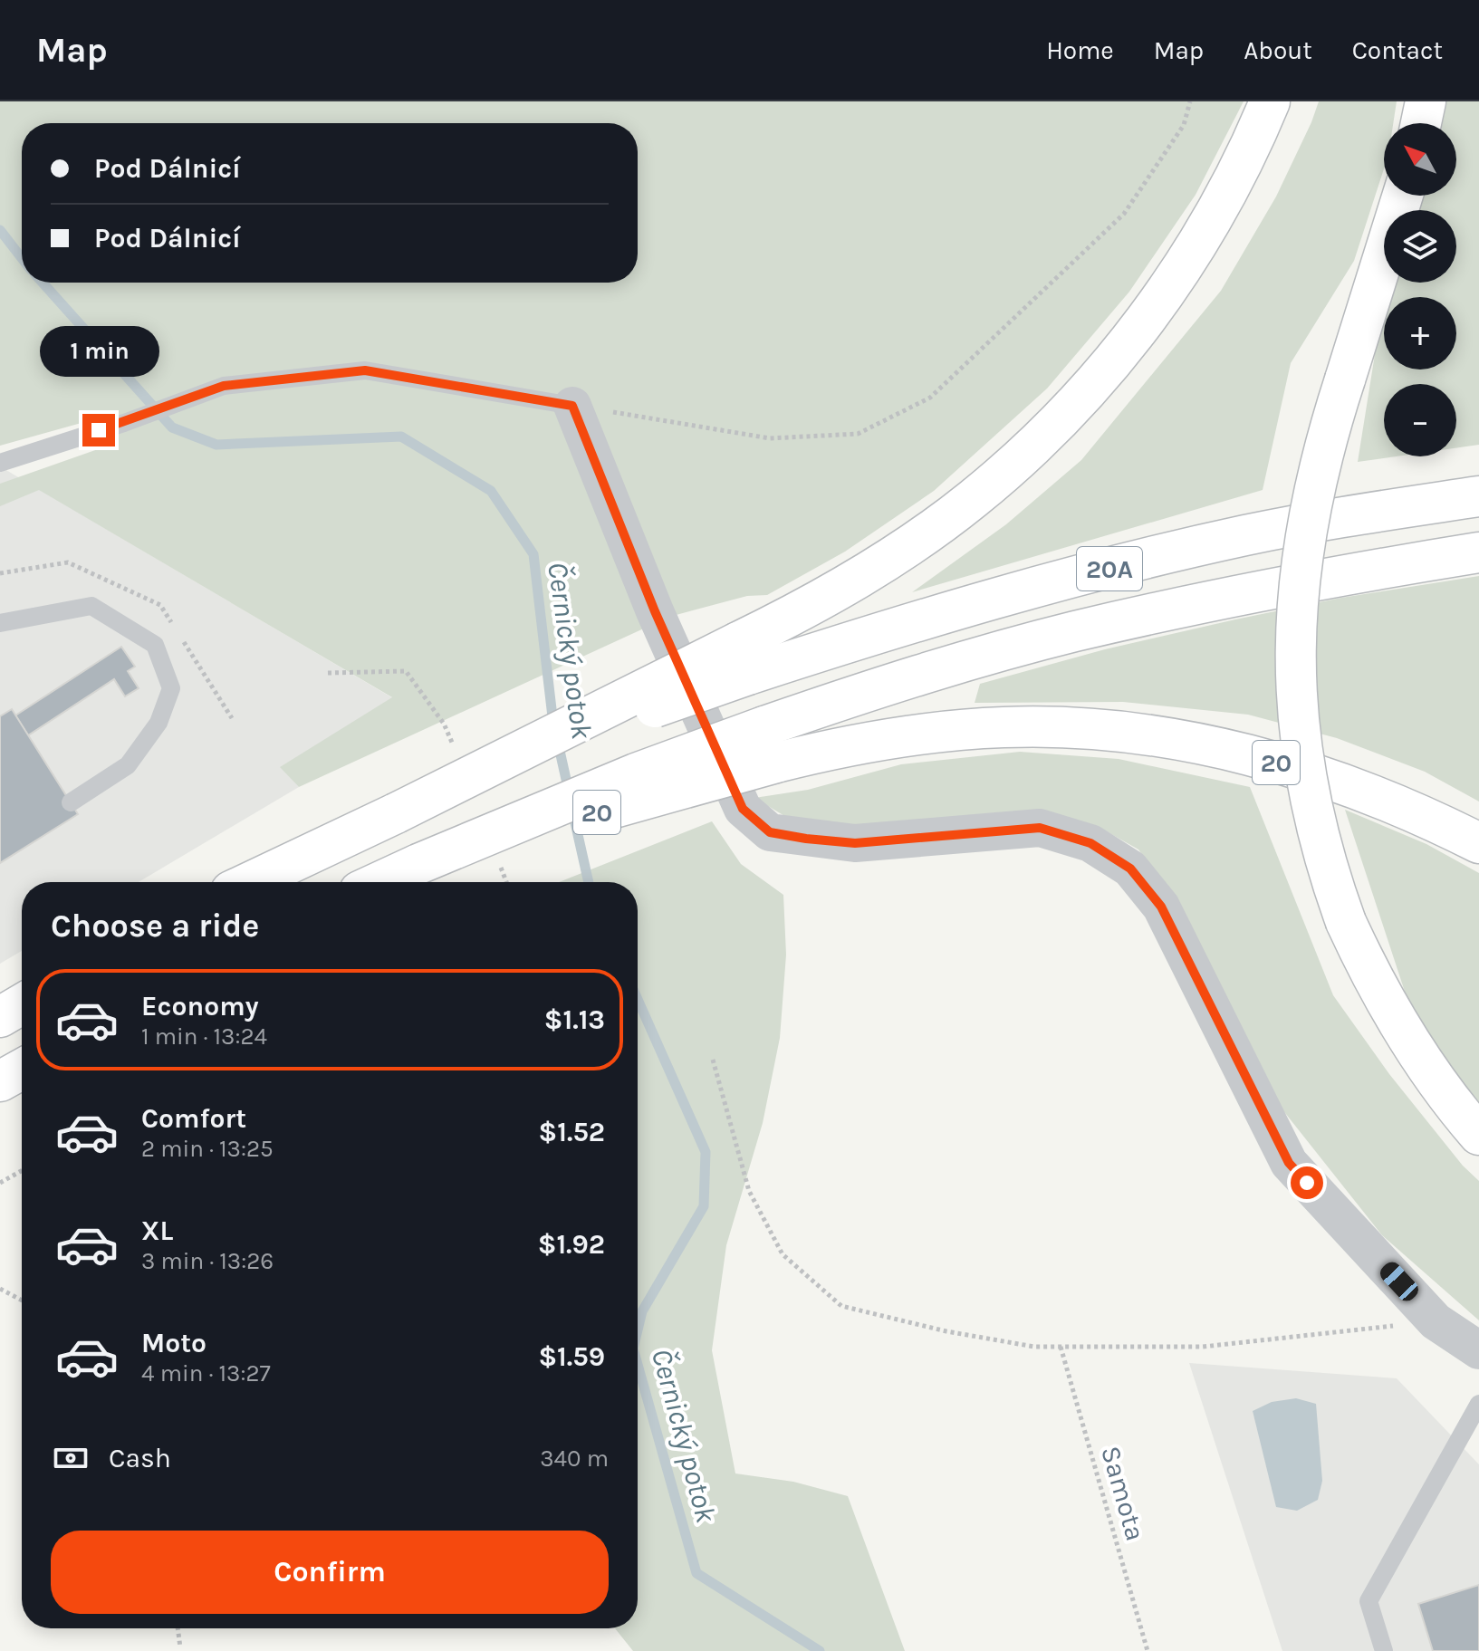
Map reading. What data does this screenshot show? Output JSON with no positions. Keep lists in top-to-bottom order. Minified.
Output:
{"streets":{"highway":["20A","20"],"path":["Samota"]},"water":["Černický potok"],"north":"top left","page":{"header":"Map","nav":["Home","Map","About","Contact"],"map_buttons":["+","−"],"banner":["Pod Dálnicí","Pod Dálnicí"],"bubble":"1 min","heading":"Choose a ride","list":[{"name":"Economy","note":"1 min · 13:24","value":"$1.13"},{"name":"Comfort","note":"2 min · 13:25","value":"$1.52"},{"name":"XL","note":"3 min · 13:26","value":"$1.92"},{"name":"Moto","note":"4 min · 13:27","value":"$1.59"}],"pay":["Cash","340 m"],"buttons":"Confirm"}}
